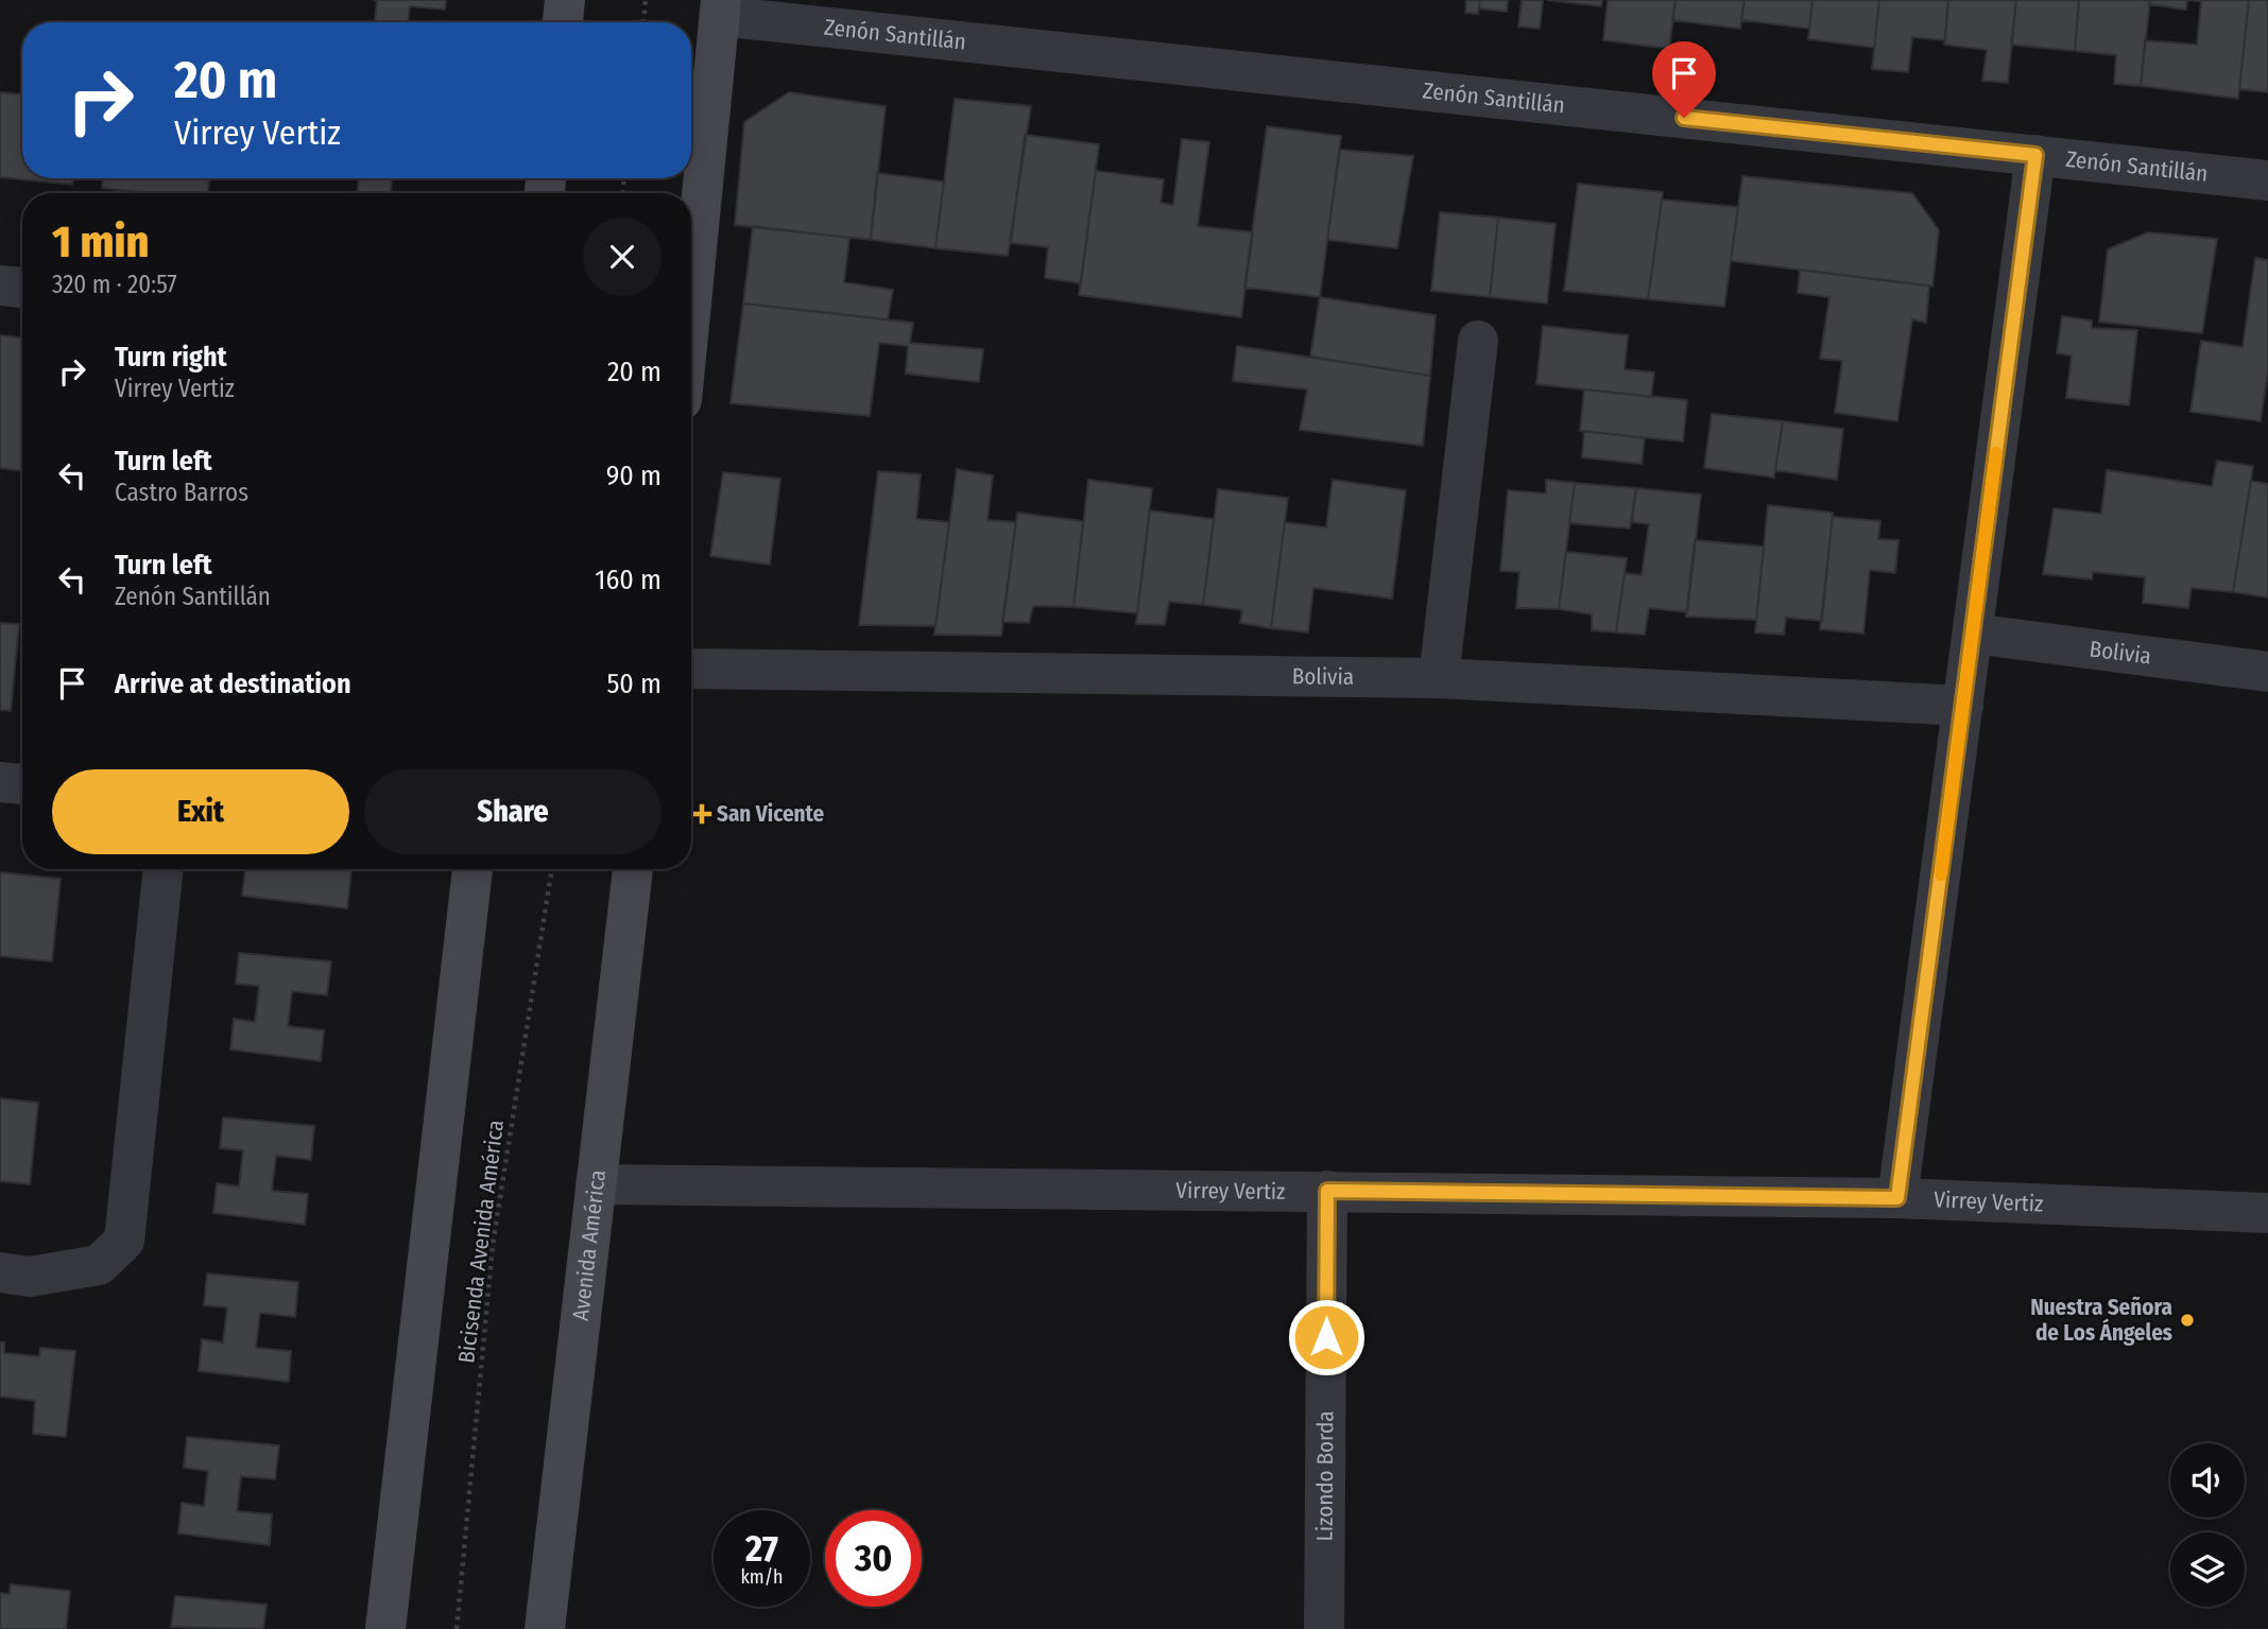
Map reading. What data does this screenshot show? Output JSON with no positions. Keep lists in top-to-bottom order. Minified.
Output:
{"streets":{"main road":["Avenida América"],"street":["Zenón Santillán","Bolivia","Virrey Vertiz","Lizondo Borda"],"path":["Bicisenda Avenida América"]},"crossings":[["Virrey Vertiz","Avenida América"],["Virrey Vertiz","Lizondo Borda"]],"places":{"health":["San Vicente"],"other":["Nuestra Señora de Los Ángeles"]},"page":{"turn":["20 m","Virrey Vertiz"],"heading":["1 min","320 m · 20:57"],"list":[{"name":"Turn right","note":"Virrey Vertiz","value":"20 m"},{"name":"Turn left","note":"Castro Barros","value":"90 m"},{"name":"Turn left","note":"Zenón Santillán","value":"160 m"},{"name":"Arrive at destination","value":"50 m"}],"buttons":["Exit","Share"],"speed":"27 km/h","limit":"30"}}
